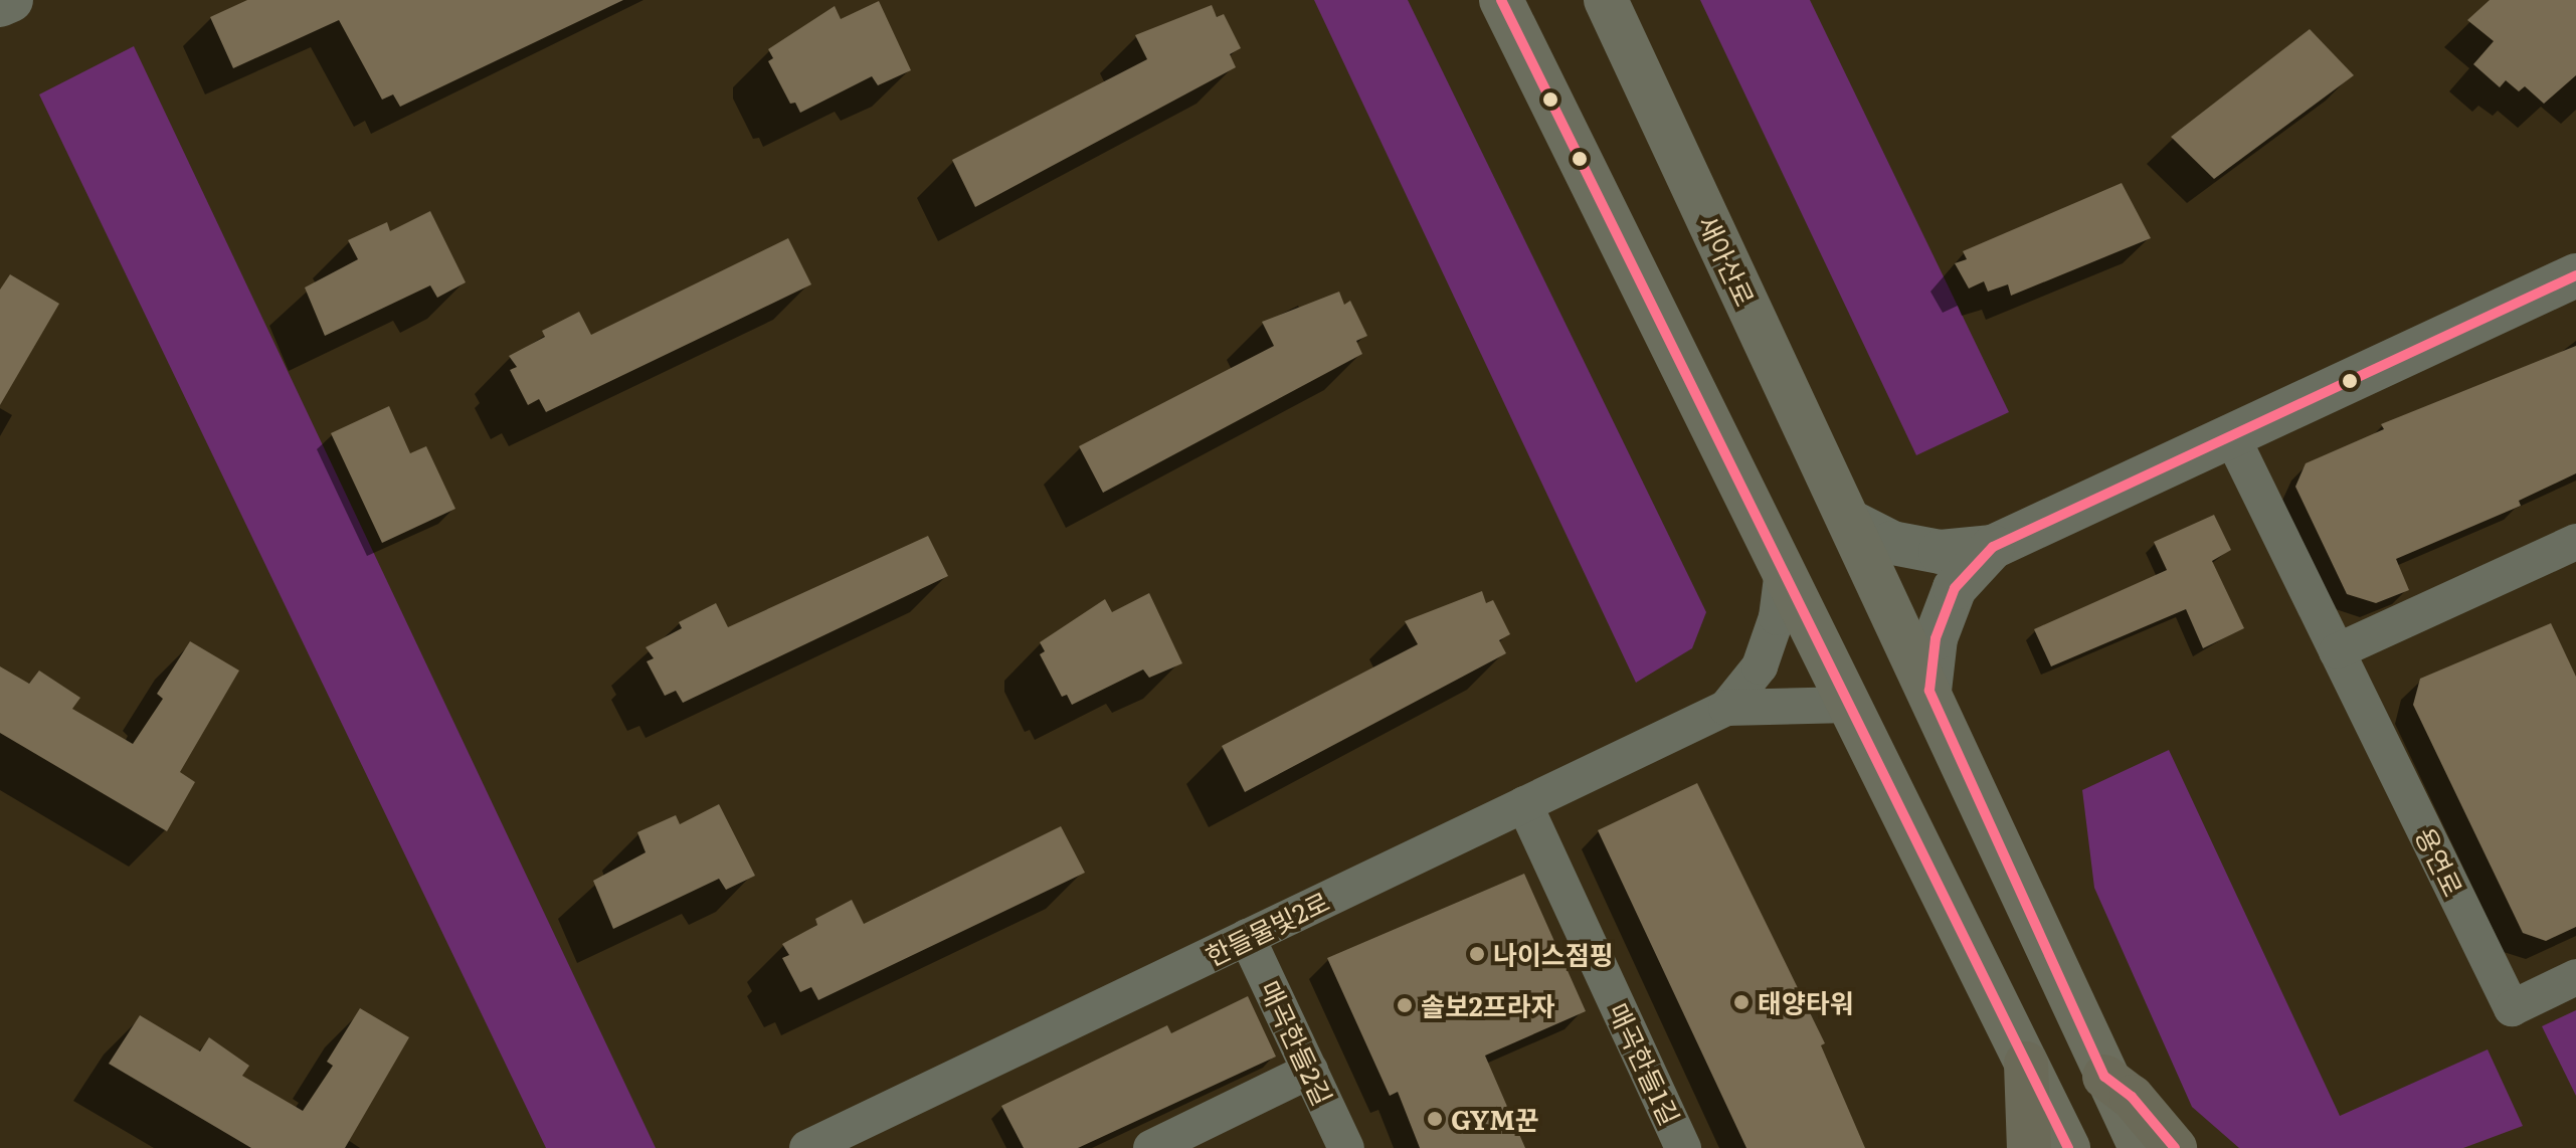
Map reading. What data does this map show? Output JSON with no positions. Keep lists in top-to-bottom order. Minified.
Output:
{"streets":{"main road":["새아산로"],"street":["용연로","한들물빛2로","매곡한들2길","매곡한들1길"]},"crossings":[["한들물빛2로","매곡한들2길"],["한들물빛2로","매곡한들1길"]],"places":["나이스점핑","태양타워","솔보2프라자","GYM꾼"]}
